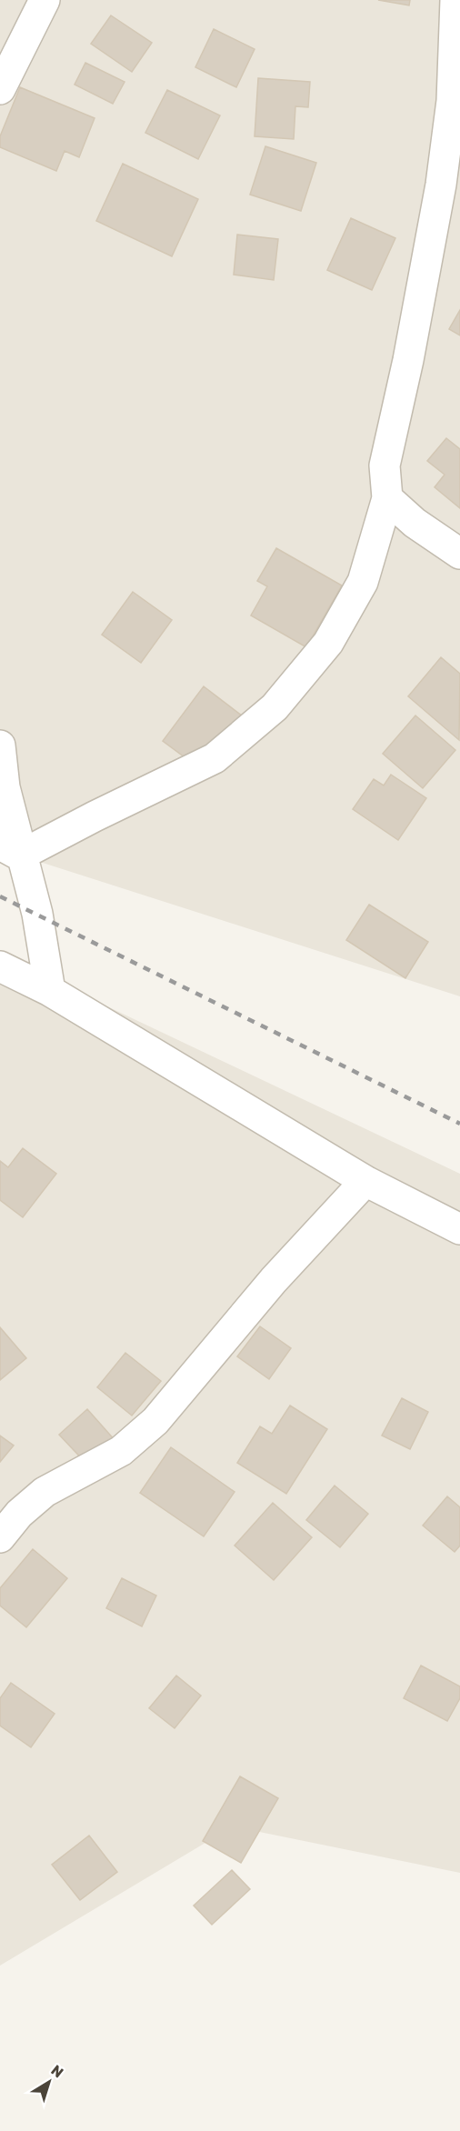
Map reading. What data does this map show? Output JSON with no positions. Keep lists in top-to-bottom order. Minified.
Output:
{"north":"top right"}
